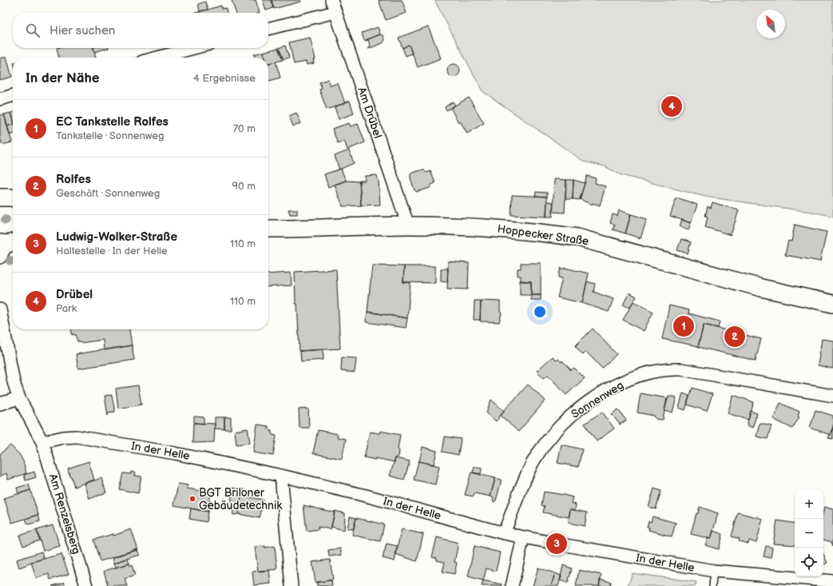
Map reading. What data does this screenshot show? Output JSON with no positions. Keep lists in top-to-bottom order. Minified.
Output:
{"streets":{"street":["Am Drübel","Hoppecker Straße","Sonnenweg","In der Helle","Am Renzelsberg"]},"crossings":[["Am Drübel","Hoppecker Straße"],["Sonnenweg","In der Helle"],["In der Helle","Am Renzelsberg"]],"places":["BGT Briloner Gebäudetechnik"],"north":"top left","page":{"search":"Hier suchen","heading":["In der Nähe","4 Ergebnisse"],"pins":["4","1","2","3"],"list":[{"mark":"1","name":"EC Tankstelle Rolfes","note":"Tankstelle · Sonnenweg","value":"70 m"},{"mark":"2","name":"Rolfes","note":"Geschäft · Sonnenweg","value":"90 m"},{"mark":"3","name":"Ludwig-Wolker-Straße","note":"Haltestelle · In der Helle","value":"110 m"},{"mark":"4","name":"Drübel","note":"Park","value":"110 m"}],"map_buttons":["+","−"]}}
